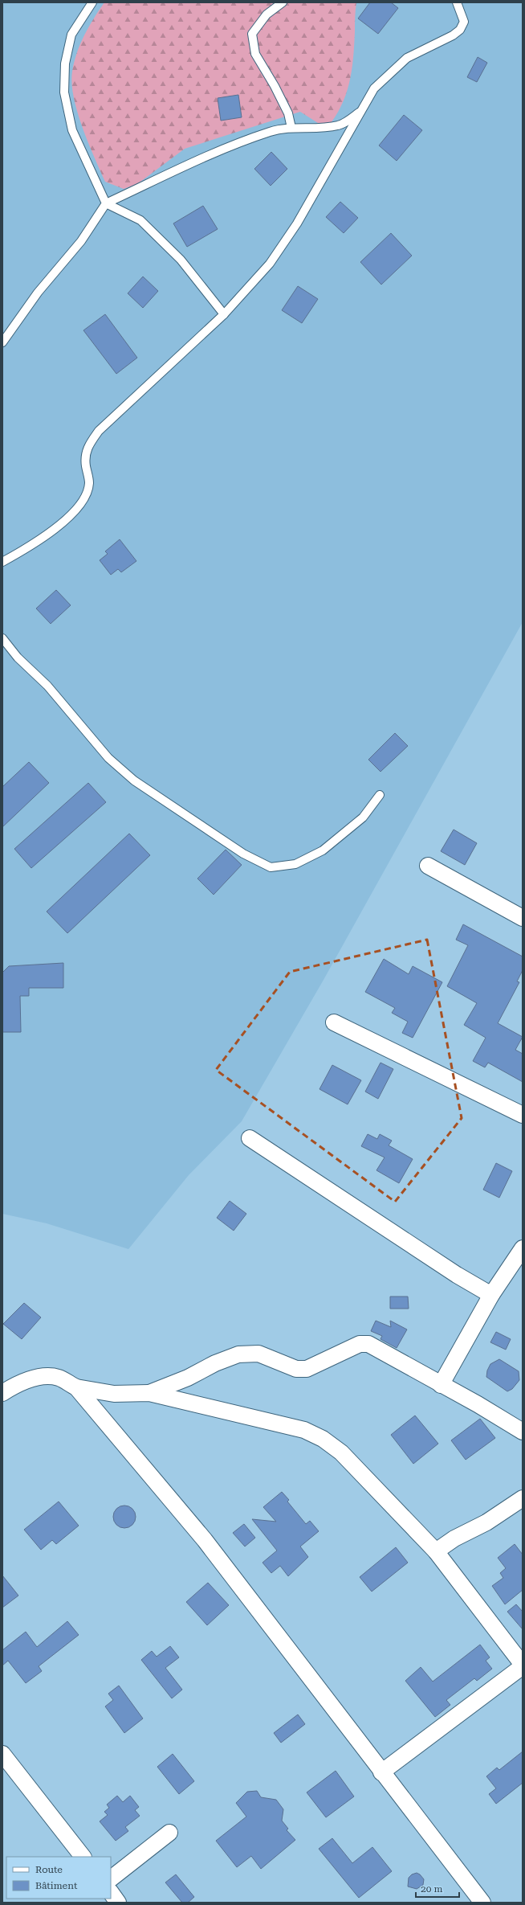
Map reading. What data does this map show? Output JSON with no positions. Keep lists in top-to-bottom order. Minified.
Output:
{"legend":["Route","Bâtiment"],"scale_bar":"20 m"}
